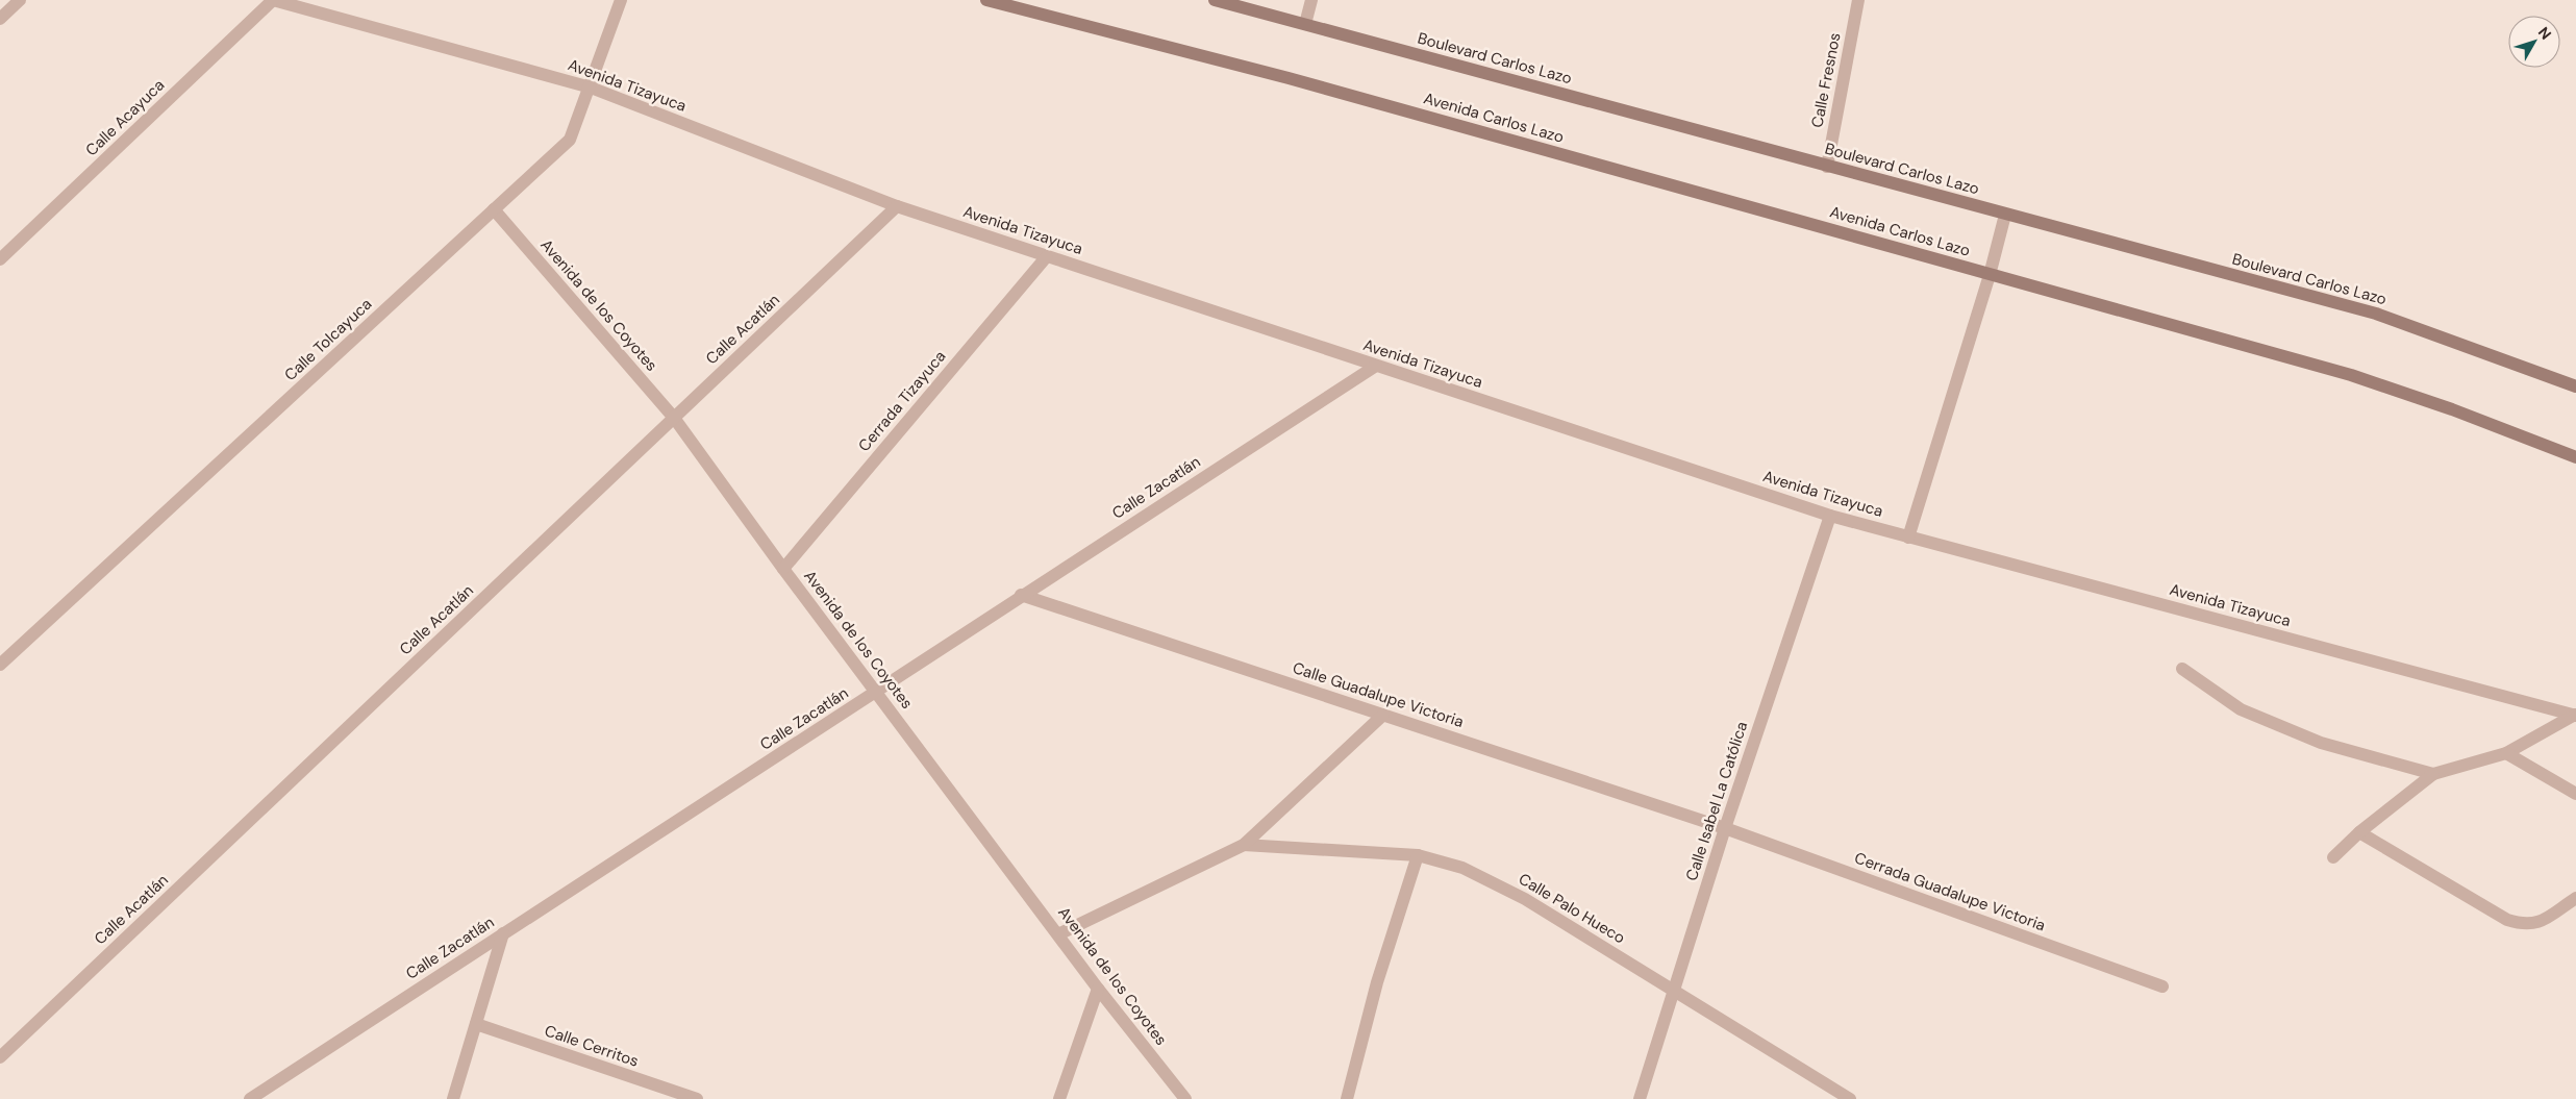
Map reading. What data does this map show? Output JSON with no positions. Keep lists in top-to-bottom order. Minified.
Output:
{"streets":{"main road":["Boulevard Carlos Lazo","Avenida Carlos Lazo"],"street":["Calle Fresnos","Avenida Tizayuca","Calle Acayuca","Avenida de los Coyotes","Calle Acatlán","Calle Tolcayuca","Cerrada Tizayuca","Calle Zacatlán","Calle Guadalupe Victoria","Calle Isabel La Católica","Cerrada Guadalupe Victoria","Calle Palo Hueco","Calle Cerritos"]},"crossings":[["Boulevard Carlos Lazo","Calle Fresnos"],["Avenida Tizayuca","Calle Acayuca"],["Avenida Tizayuca","Calle Acatlán"],["Avenida Tizayuca","Calle Tolcayuca"],["Avenida Tizayuca","Cerrada Tizayuca"],["Avenida Tizayuca","Calle Zacatlán"],["Avenida Tizayuca","Calle Isabel La Católica"],["Avenida de los Coyotes","Calle Acatlán"],["Avenida de los Coyotes","Calle Tolcayuca"],["Avenida de los Coyotes","Cerrada Tizayuca"],["Avenida de los Coyotes","Calle Zacatlán"],["Calle Zacatlán","Calle Guadalupe Victoria"],["Calle Guadalupe Victoria","Calle Isabel La Católica"],["Calle Guadalupe Victoria","Cerrada Guadalupe Victoria"],["Calle Isabel La Católica","Cerrada Guadalupe Victoria"],["Calle Isabel La Católica","Calle Palo Hueco"]],"north":"top right"}
